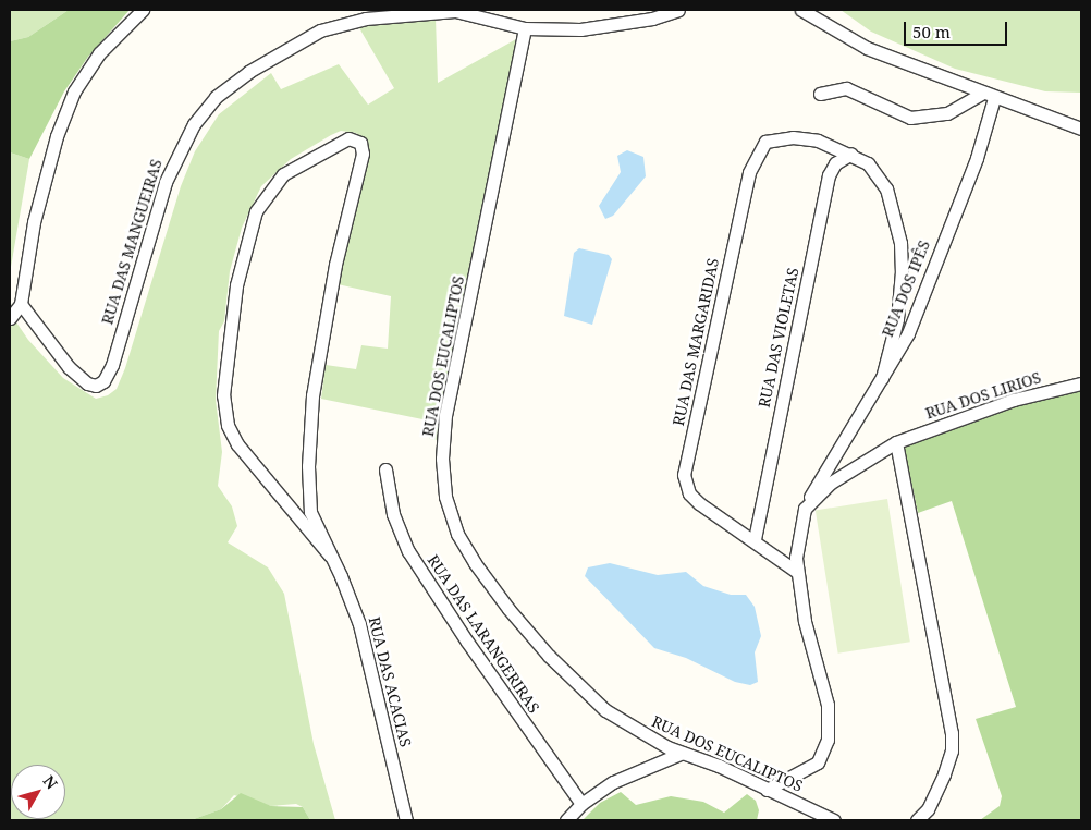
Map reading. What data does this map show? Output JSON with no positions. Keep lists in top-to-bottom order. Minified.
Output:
{"streets":{"street":["RUA DAS MANGUEIRAS","RUA DOS IPÊS","RUA DAS VIOLETAS","RUA DAS MARGARIDAS","RUA DOS EUCALIPTOS","RUA DOS LIRIOS","RUA DAS LARANGERIRAS","RUA DAS ACACIAS"]},"crossings":[["RUA DAS MANGUEIRAS","RUA DOS EUCALIPTOS"],["RUA DOS IPÊS","RUA DAS MARGARIDAS"],["RUA DOS IPÊS","RUA DOS EUCALIPTOS"],["RUA DOS IPÊS","RUA DOS LIRIOS"],["RUA DAS VIOLETAS","RUA DAS MARGARIDAS"]],"scale_bar":"50 m","north":"top right"}
